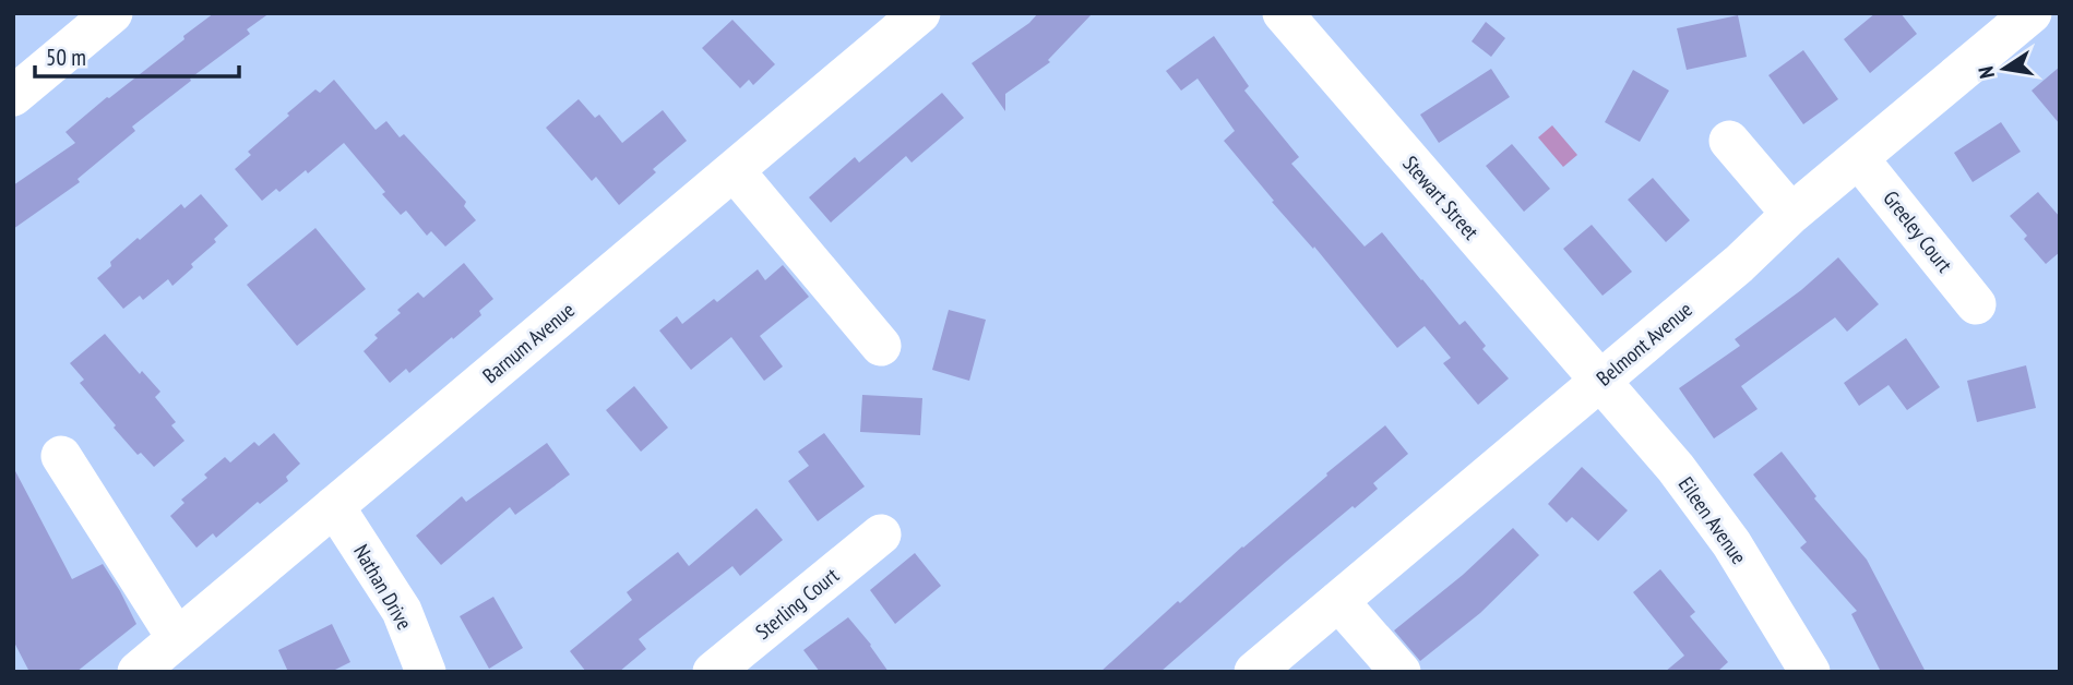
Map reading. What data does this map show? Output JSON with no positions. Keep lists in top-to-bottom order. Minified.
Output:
{"streets":{"street":["Stewart Street","Greeley Court","Barnum Avenue","Belmont Avenue","Eileen Avenue","Nathan Drive","Sterling Court"]},"crossings":[["Stewart Street","Belmont Avenue"],["Stewart Street","Eileen Avenue"],["Greeley Court","Belmont Avenue"],["Barnum Avenue","Nathan Drive"],["Belmont Avenue","Eileen Avenue"]],"scale_bar":"50 m","north":"left"}
